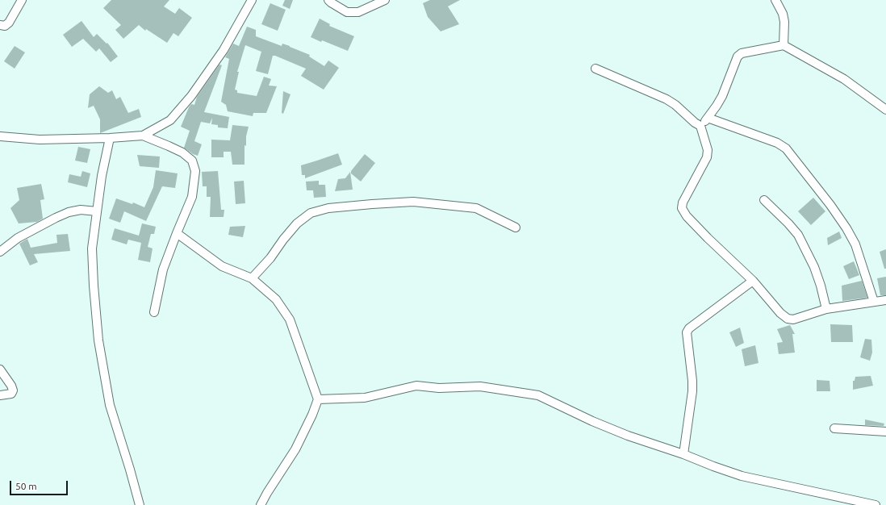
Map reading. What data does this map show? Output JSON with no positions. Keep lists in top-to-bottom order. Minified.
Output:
{"scale_bar":"50 m"}
